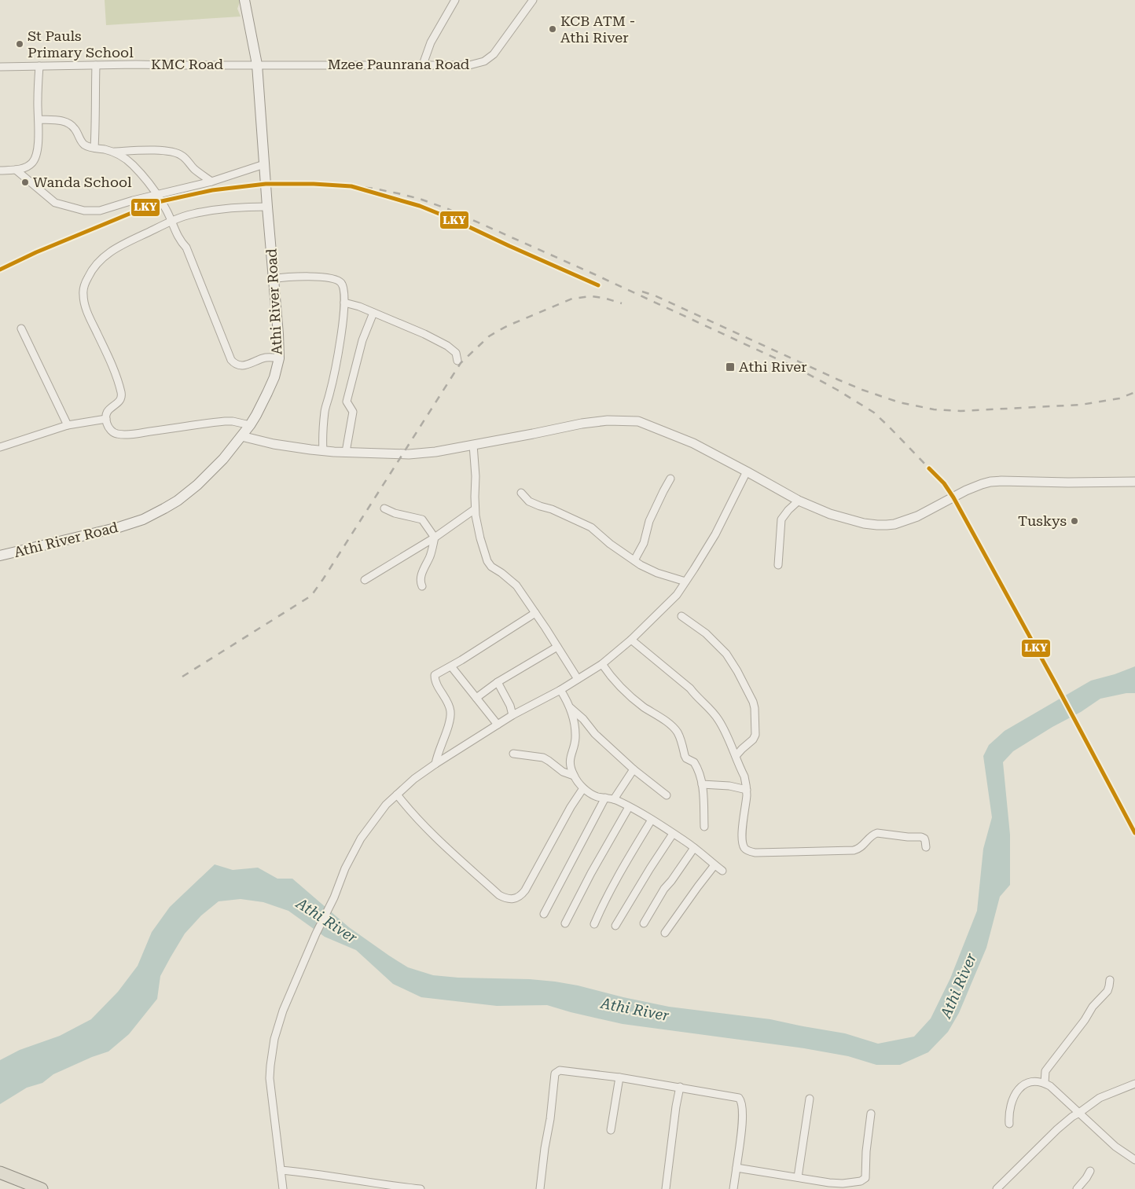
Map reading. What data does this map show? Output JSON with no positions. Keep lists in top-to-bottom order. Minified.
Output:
{"streets":{"main road":["Athi River Road"],"street":["KMC Road","Mzee Paunrana Road"]},"crossings":[["KMC Road","Mzee Paunrana Road"],["KMC Road","Athi River Road"],["Mzee Paunrana Road","Athi River Road"]],"water":["Athi River"],"places":{"other":["KCB ATM - Athi River","St Pauls Primary School","Wanda School","Tuskys"],"transit":["Athi River"]},"lines":["transit line LKY"]}
